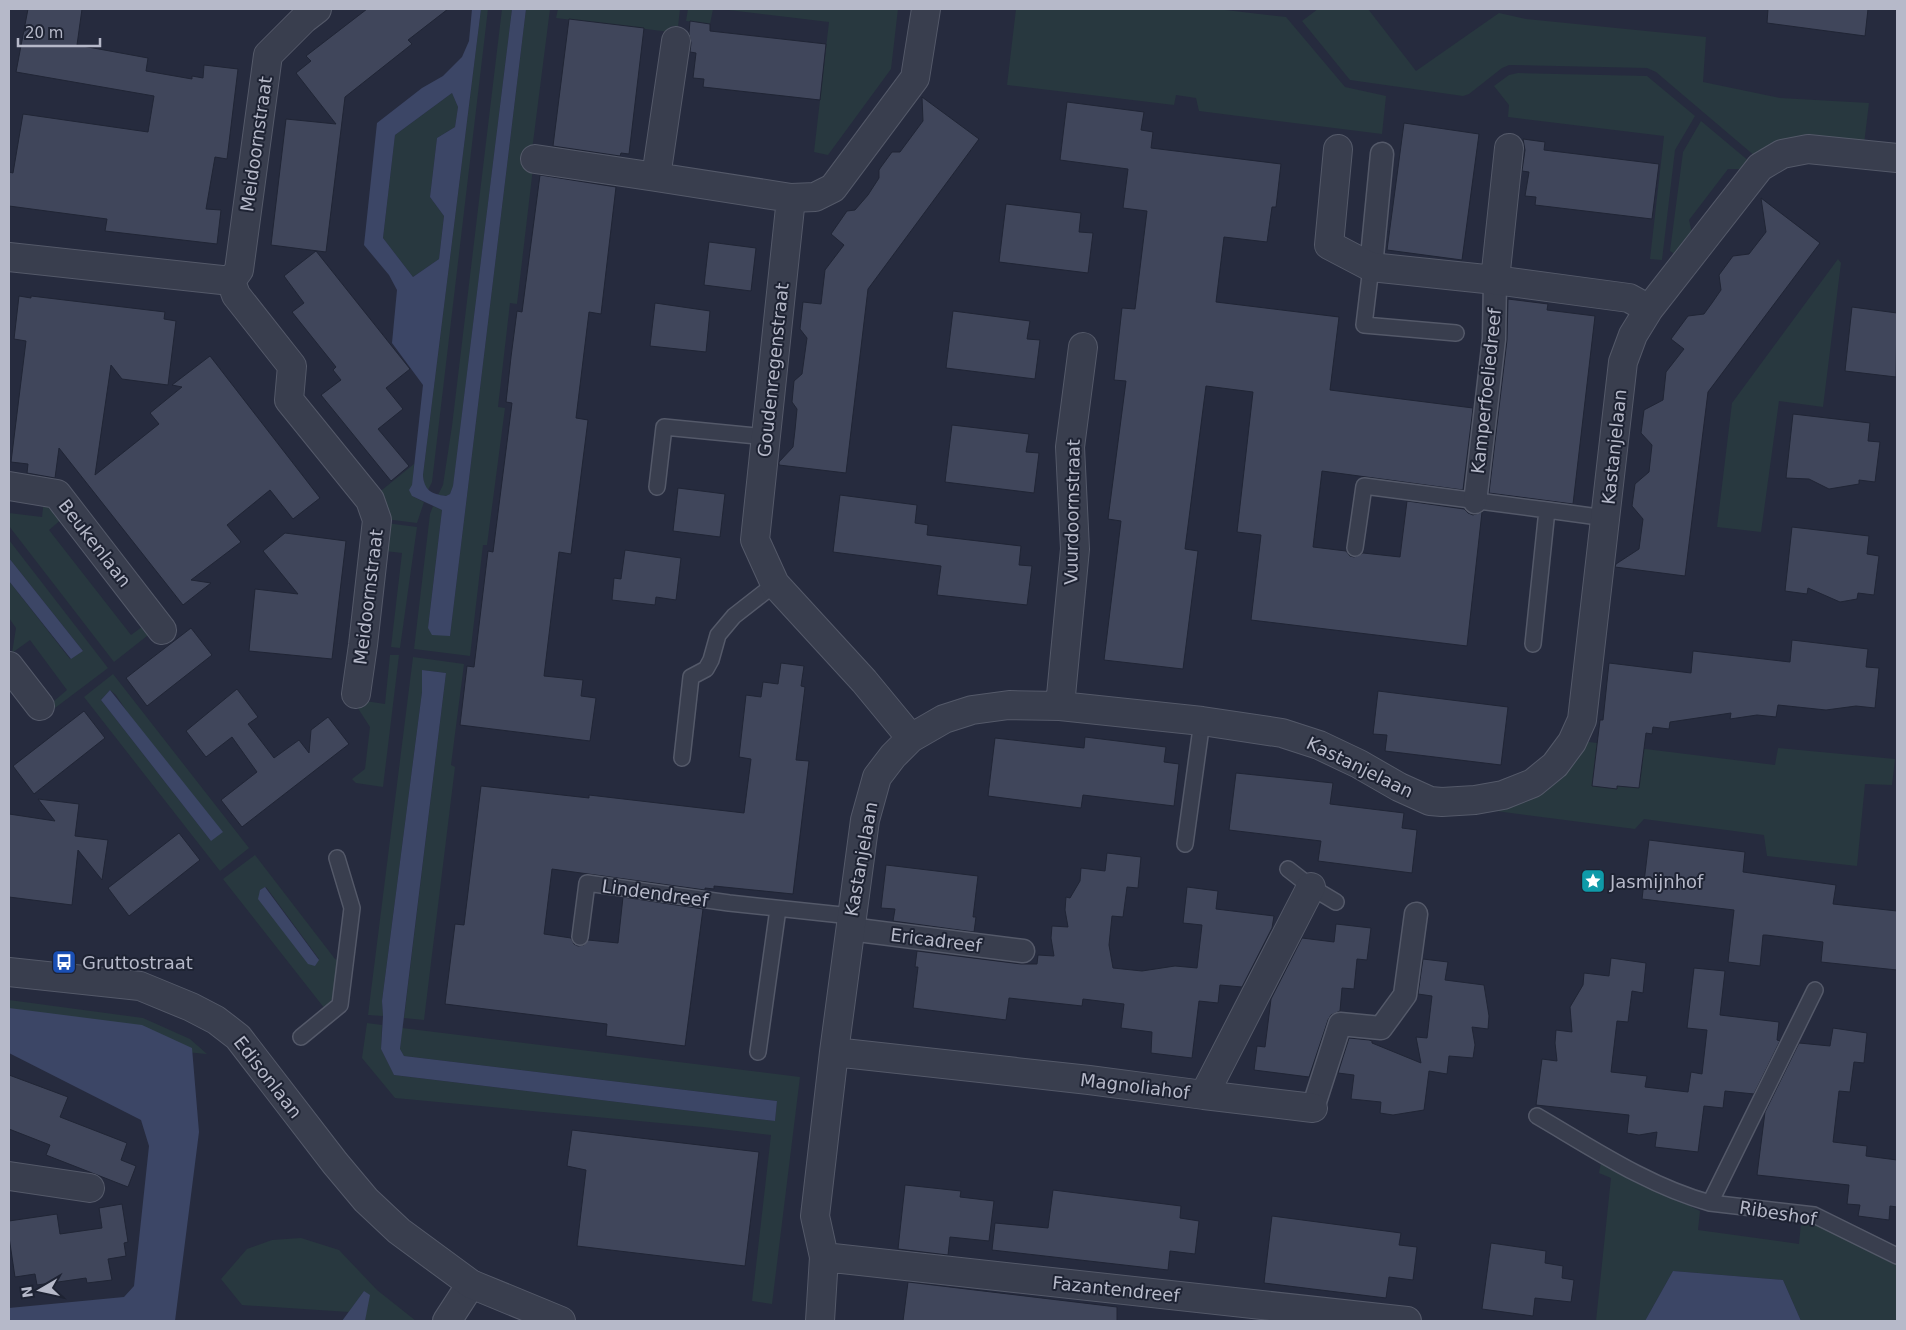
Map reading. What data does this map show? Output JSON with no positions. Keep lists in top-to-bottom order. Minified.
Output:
{"streets":{"street":["Meidoornstraat","Goudenregenstraat","Kamperfoeliedreef","Kastanjelaan","Vuurdoornstraat","Beukenlaan","Ericadreef","Edisonlaan","Magnoliahof","Fazantendreef"],"lane":["Lindendreef","Ribeshof"]},"crossings":[["Goudenregenstraat","Kastanjelaan"],["Kastanjelaan","Vuurdoornstraat"],["Kastanjelaan","Lindendreef"],["Kastanjelaan","Ericadreef"],["Kastanjelaan","Magnoliahof"],["Kastanjelaan","Fazantendreef"],["Lindendreef","Ericadreef"]],"places":{"place":["Jasmijnhof"],"bus stop":["Gruttostraat"]},"scale_bar":"20 m","north":"left"}
